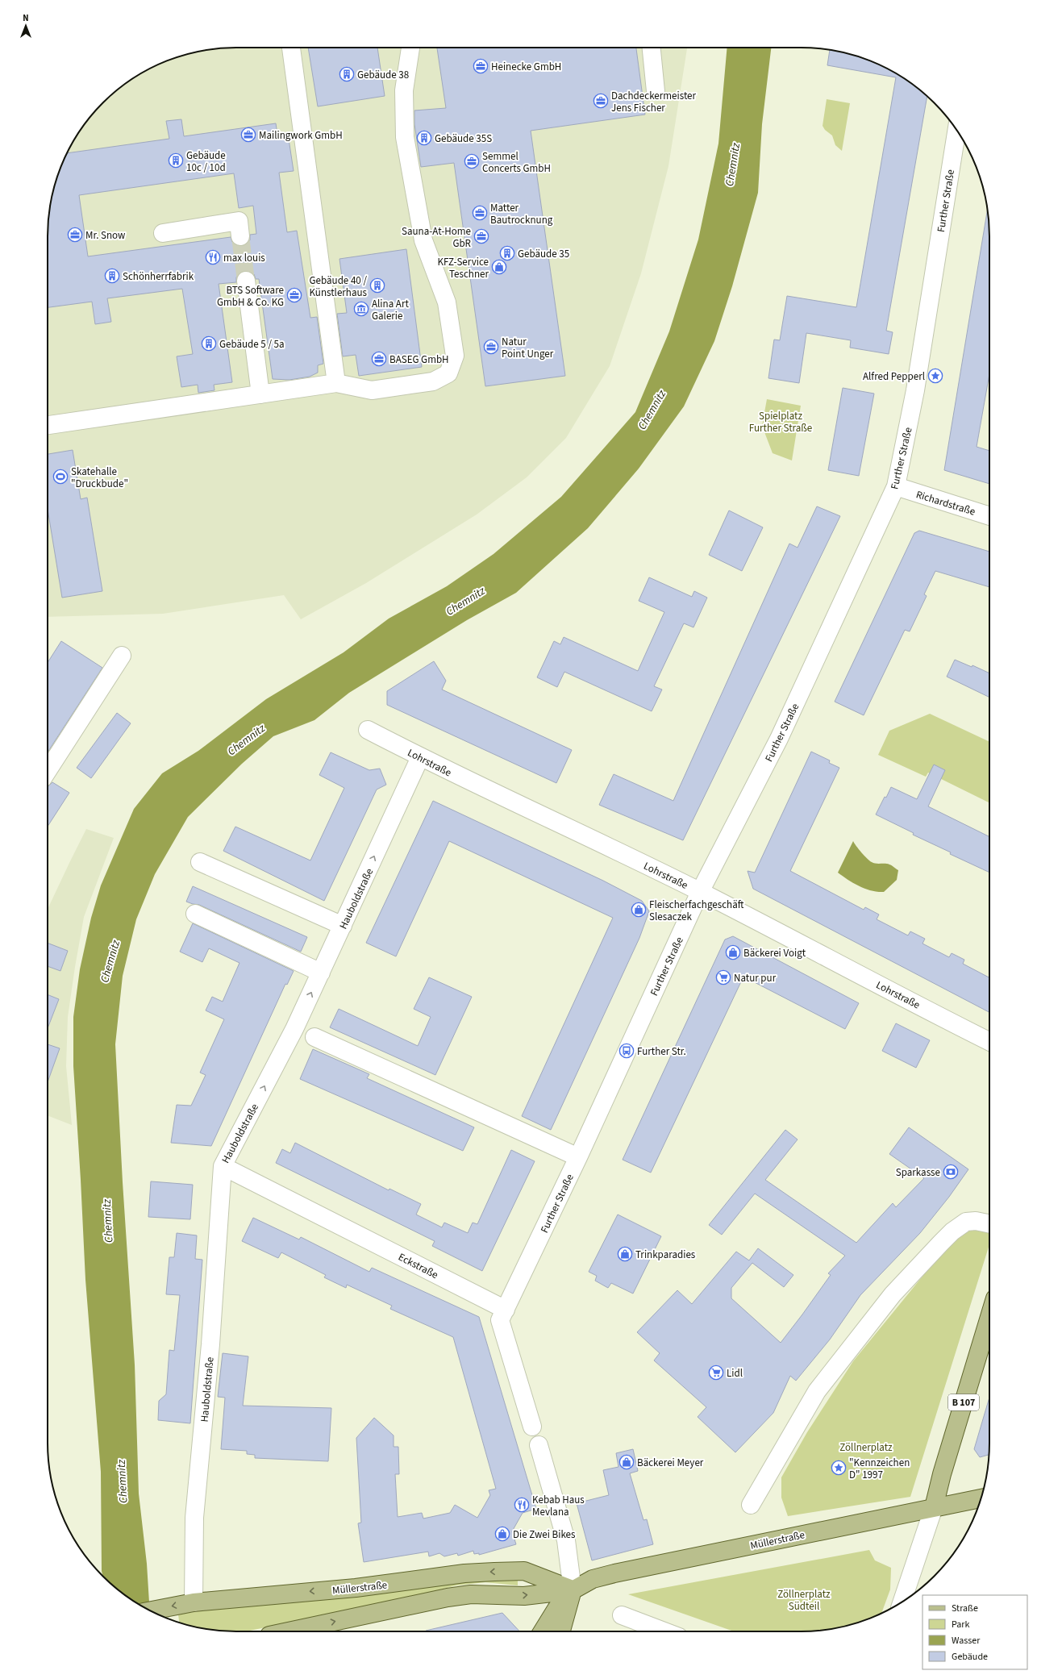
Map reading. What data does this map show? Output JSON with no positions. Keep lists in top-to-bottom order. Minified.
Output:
{"streets":{"main road":["B 107","Müllerstraße"],"street":["Further Straße","Richardstraße","Lohrstraße","Hauboldstraße","Eckstraße"]},"crossings":[["Further Straße","Richardstraße"],["Further Straße","Lohrstraße"],["Further Straße","Eckstraße"],["Lohrstraße","Hauboldstraße"],["Hauboldstraße","Eckstraße"],["Hauboldstraße","Müllerstraße"],["B 107","Müllerstraße"]],"one_way":["Hauboldstraße"],"water":["Chemnitz"],"parks":["Spielplatz Further Straße","Zöllnerplatz","Zöllnerplatz Südteil"],"places":{"office":["Heinecke GmbH","Dachdeckermeister Jens Fischer","Mailingwork GmbH","Semmel Concerts GmbH","Matter Bautrocknung","Mr. Snow","Sauna-At-Home GbR","BTS Software GmbH & Co. KG","Natur Point Unger","BASEG GmbH"],"building":["Gebäude 38","Gebäude 35S","Gebäude 10c / 10d","Gebäude 35","Schönherrfabrik","Gebäude 40 / Künstlerhaus","Gebäude 5 / 5a"],"restaurant":["max louis","Kebab Haus Mevlana"],"shop":["KFZ-Service Teschner","Fleischerfachgeschäft Slesaczek","Bäckerei Voigt","Trinkparadies","Bäckerei Meyer","Die Zwei Bikes"],"museum":["Alina Art Galerie"],"place":["Alfred Pepperl","\"Kennzeichen D\" 1997"],"sports":["Skatehalle \"Druckbude\""],"supermarket":["Natur pur","Lidl"],"bus stop":["Further Str."],"bank":["Sparkasse"]},"legend":["Straße","Park","Wasser","Gebäude"],"north":"top"}
